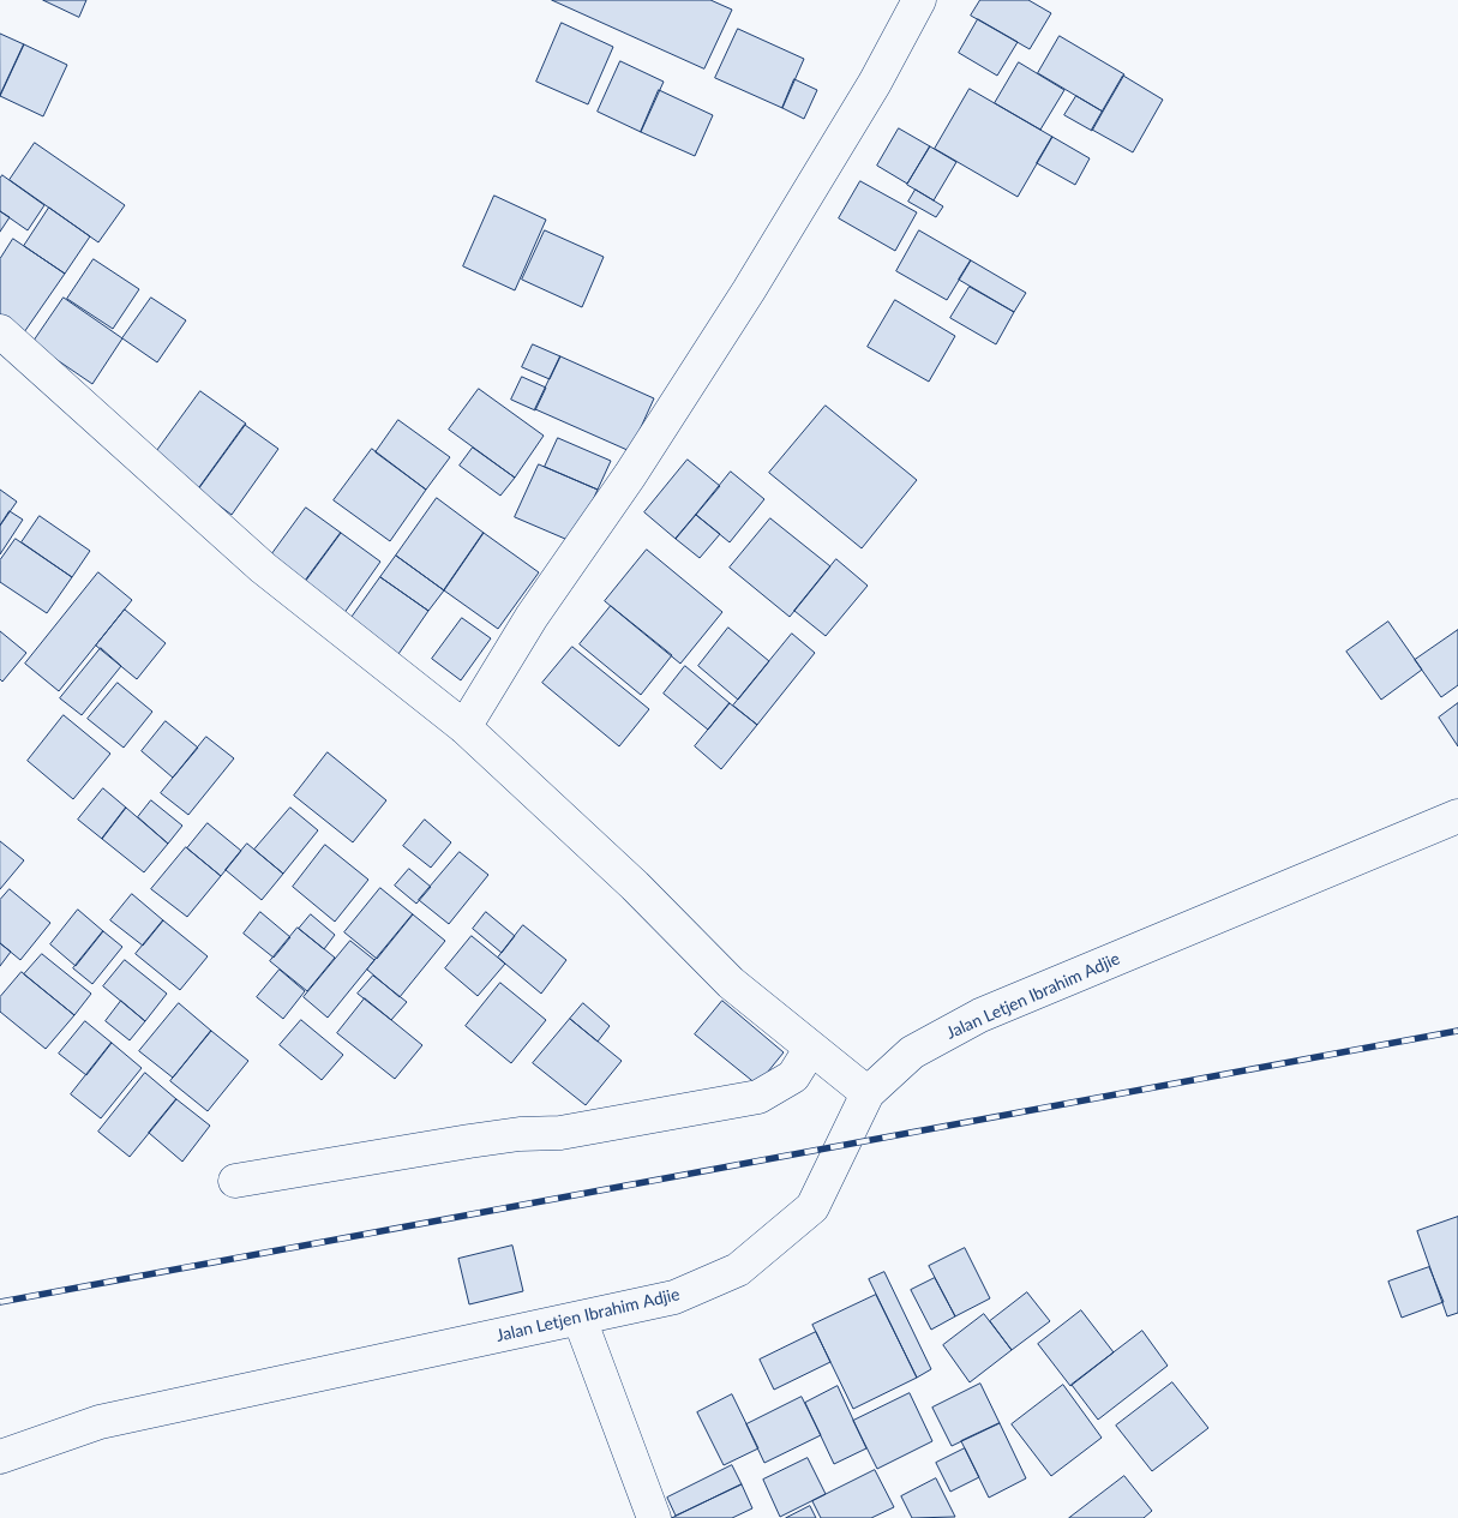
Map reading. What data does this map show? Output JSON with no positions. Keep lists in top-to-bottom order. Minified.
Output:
{"streets":{"main road":["Jalan Letjen Ibrahim Adjie"]}}
